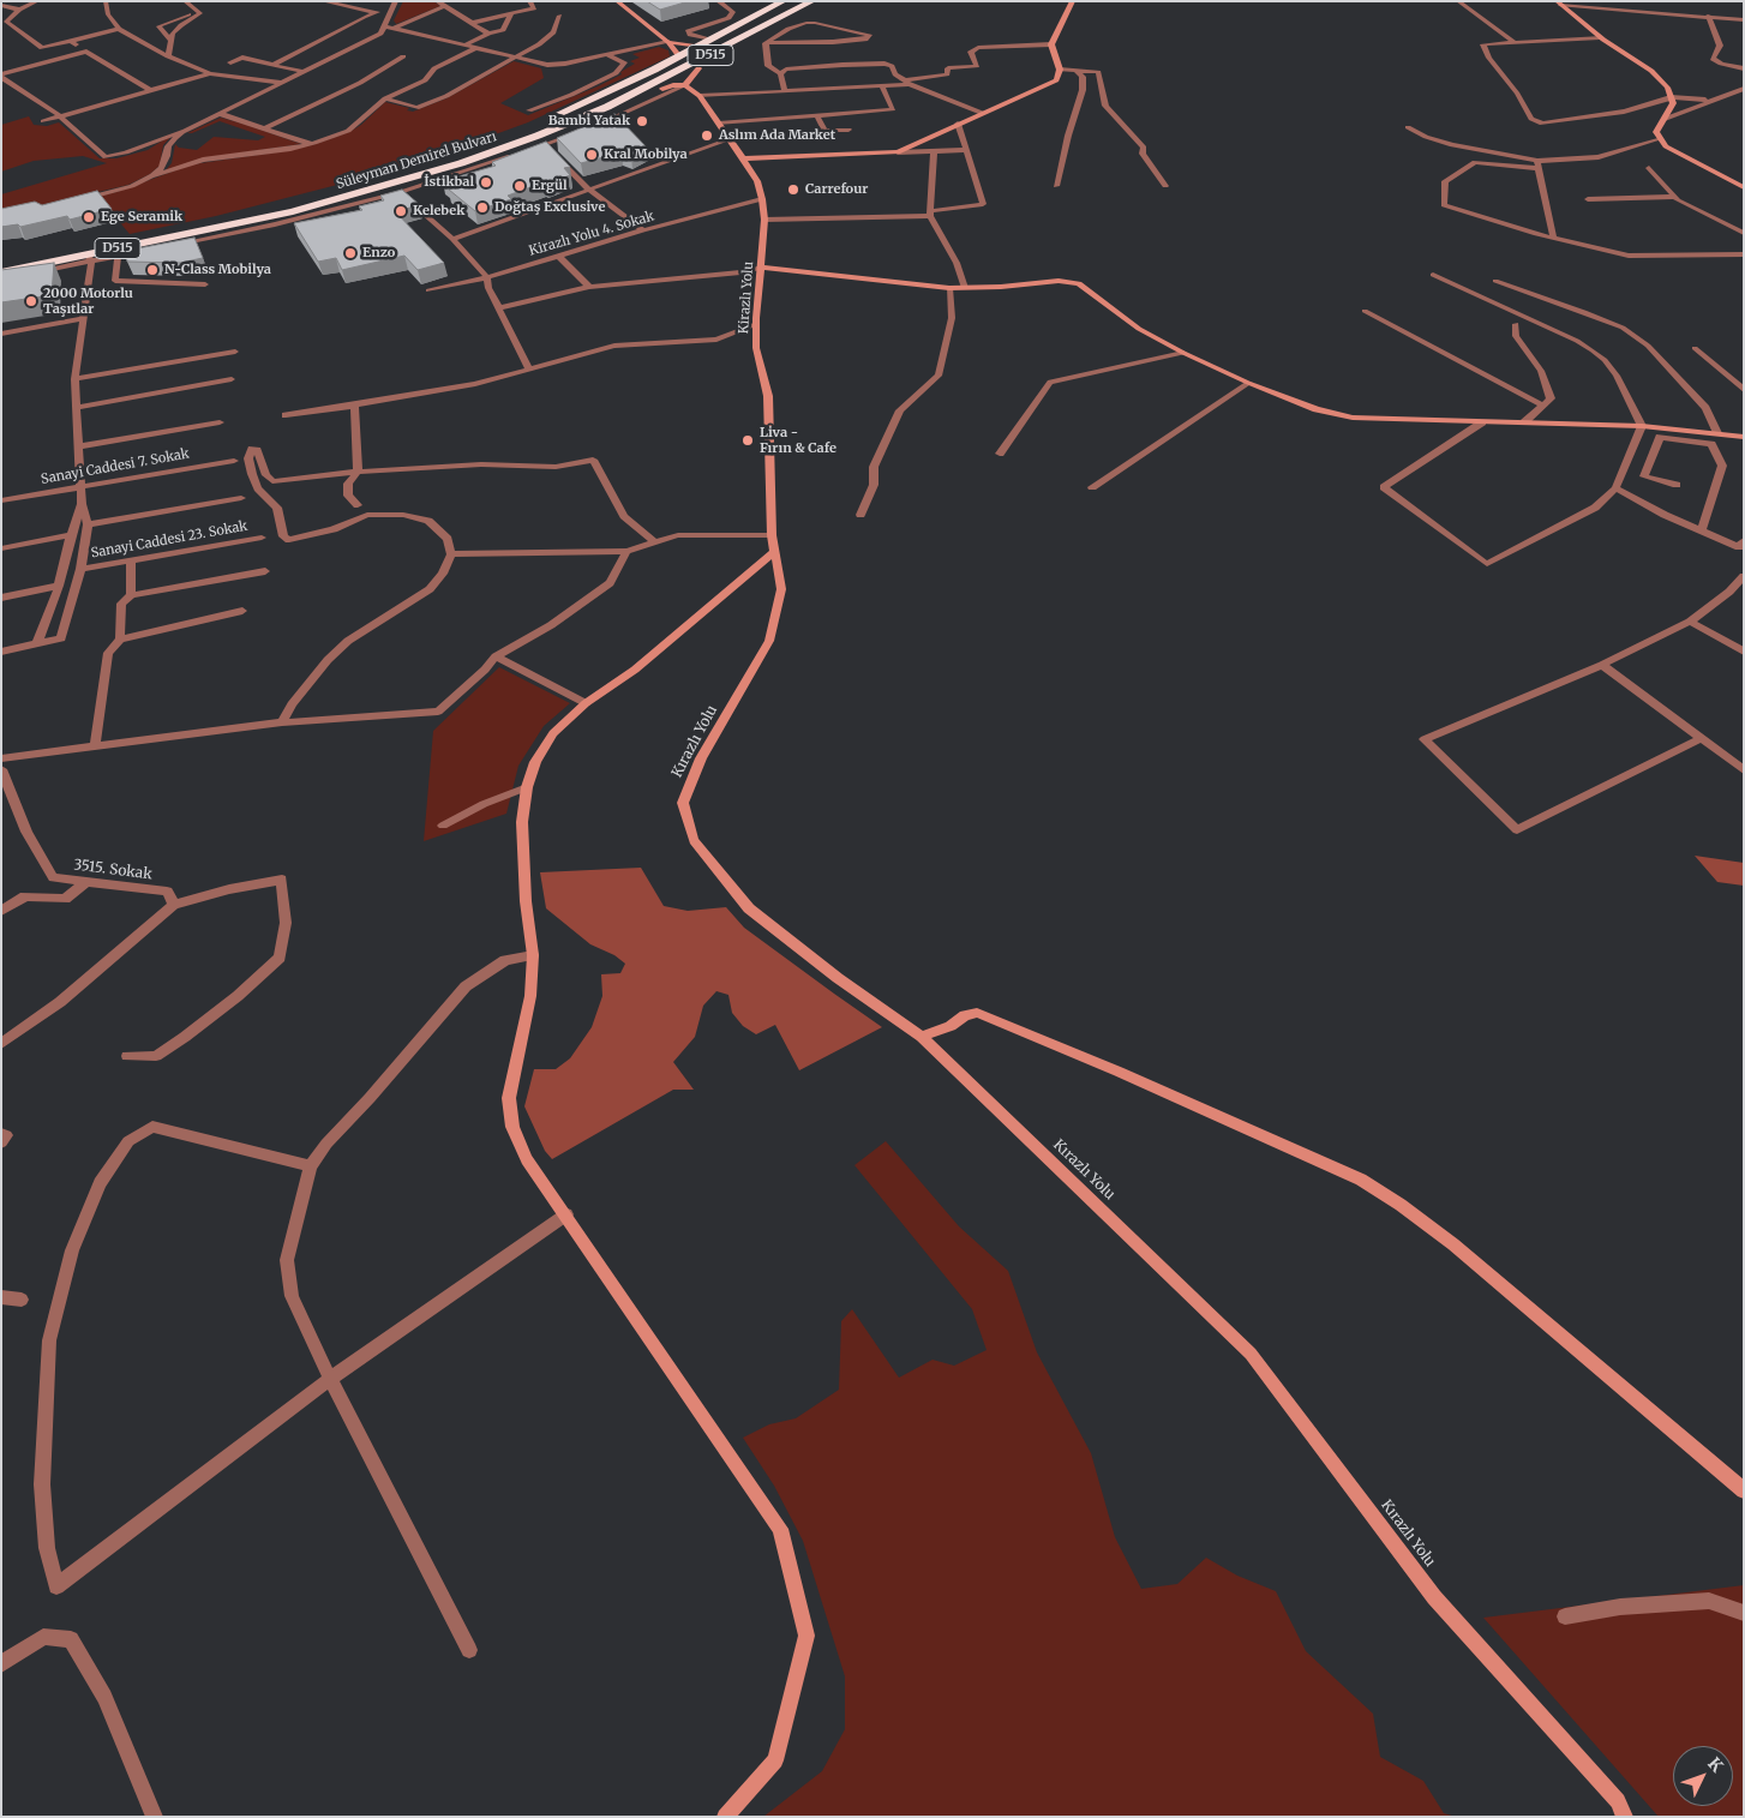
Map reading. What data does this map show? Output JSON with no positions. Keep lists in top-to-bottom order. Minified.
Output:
{"streets":{"highway":["D515","Süleyman Demirel Bulvarı"],"street":["Kirazlı Yolu 4. Sokak","Kirazlı Yolu","Sanayi Caddesi 7. Sokak","Sanayi Caddesi 23. Sokak","Kırazlı Yolu","3515. Sokak"]},"crossings":[["Kirazlı Yolu 4. Sokak","Kirazlı Yolu"],["Kirazlı Yolu","Kırazlı Yolu"]],"places":["Bambi Yatak","Aslım Ada Market","Kral Mobilya","İstikbal","Ergül","Carrefour","Doğtaş Exclusive","Kelebek","Ege Seramik","Enzo","N-Class Mobilya","2000 Motorlu Taşıtlar","Liva - Fırın & Cafe"],"north":"top right"}
